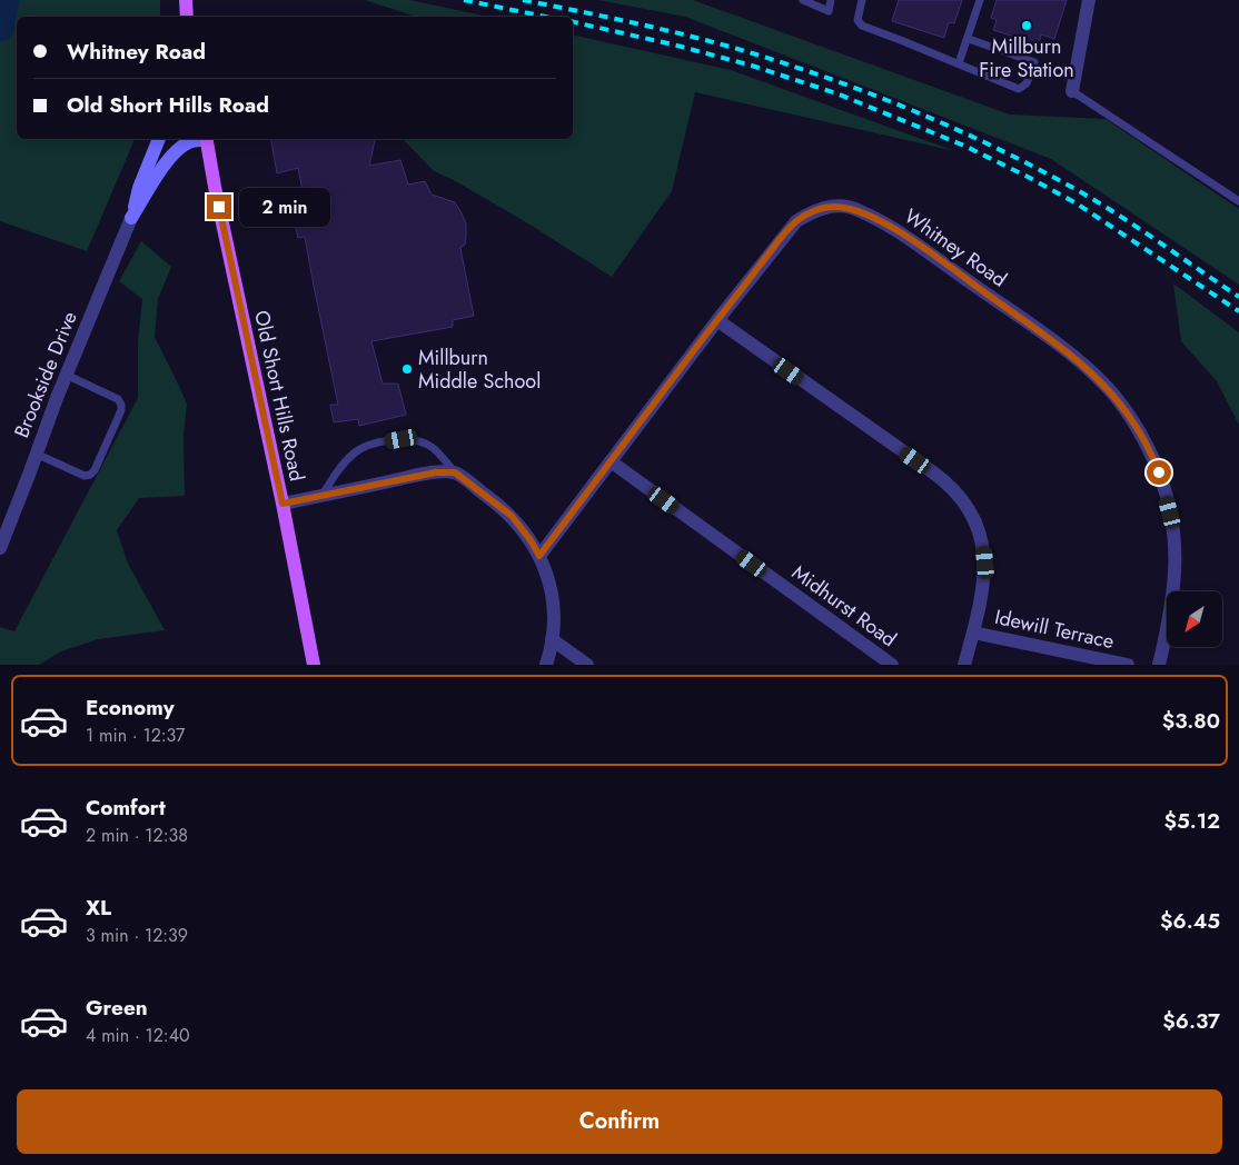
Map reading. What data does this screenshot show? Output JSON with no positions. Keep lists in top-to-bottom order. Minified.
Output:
{"streets":{"main road":["Brookside Drive","Old Short Hills Road"],"street":["Whitney Road","Midhurst Road","Idewill Terrace"]},"crossings":[["Whitney Road","Midhurst Road"]],"places":["Millburn Fire Station","Millburn Middle School"],"north":"bottom left","page":{"banner":["Whitney Road","Old Short Hills Road"],"bubble":"2 min","list":[{"name":"Economy","note":"1 min · 12:37","value":"$3.80"},{"name":"Comfort","note":"2 min · 12:38","value":"$5.12"},{"name":"XL","note":"3 min · 12:39","value":"$6.45"},{"name":"Green","note":"4 min · 12:40","value":"$6.37"}],"buttons":"Confirm"}}
